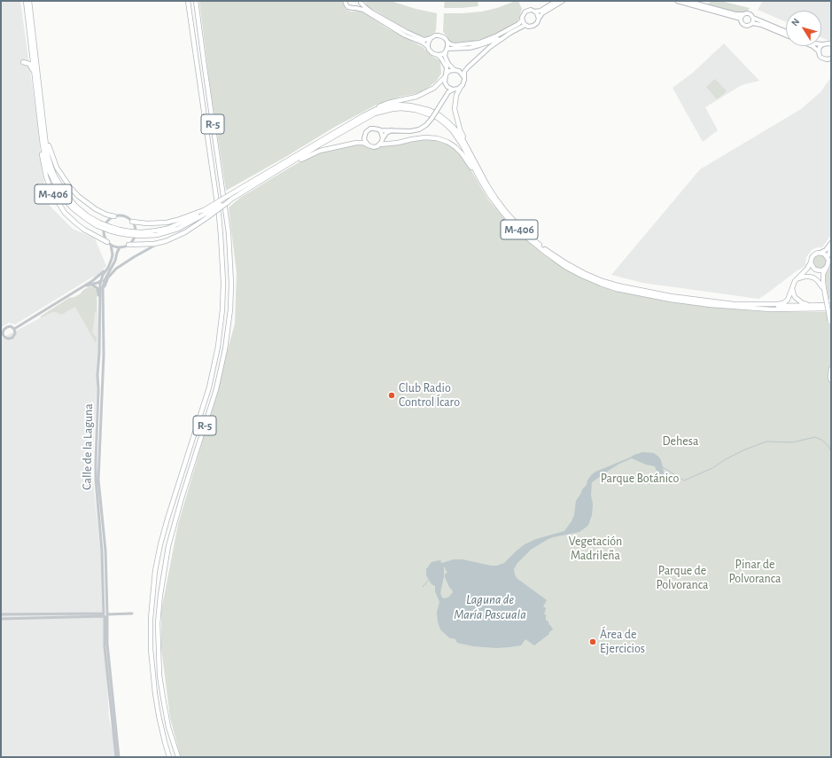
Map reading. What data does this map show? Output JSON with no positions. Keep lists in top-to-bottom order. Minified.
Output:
{"streets":{"highway":["R-5","M-406"],"street":["Calle de la Laguna"]},"water":["Laguna de María Pascuala"],"parks":["Dehesa","Parque Botánico","Vegetación Madrileña","Pinar de Polvoranca","Parque de Polvoranca"],"places":["Club Radio Control Ícaro","Área de Ejercicios"],"north":"top left"}
